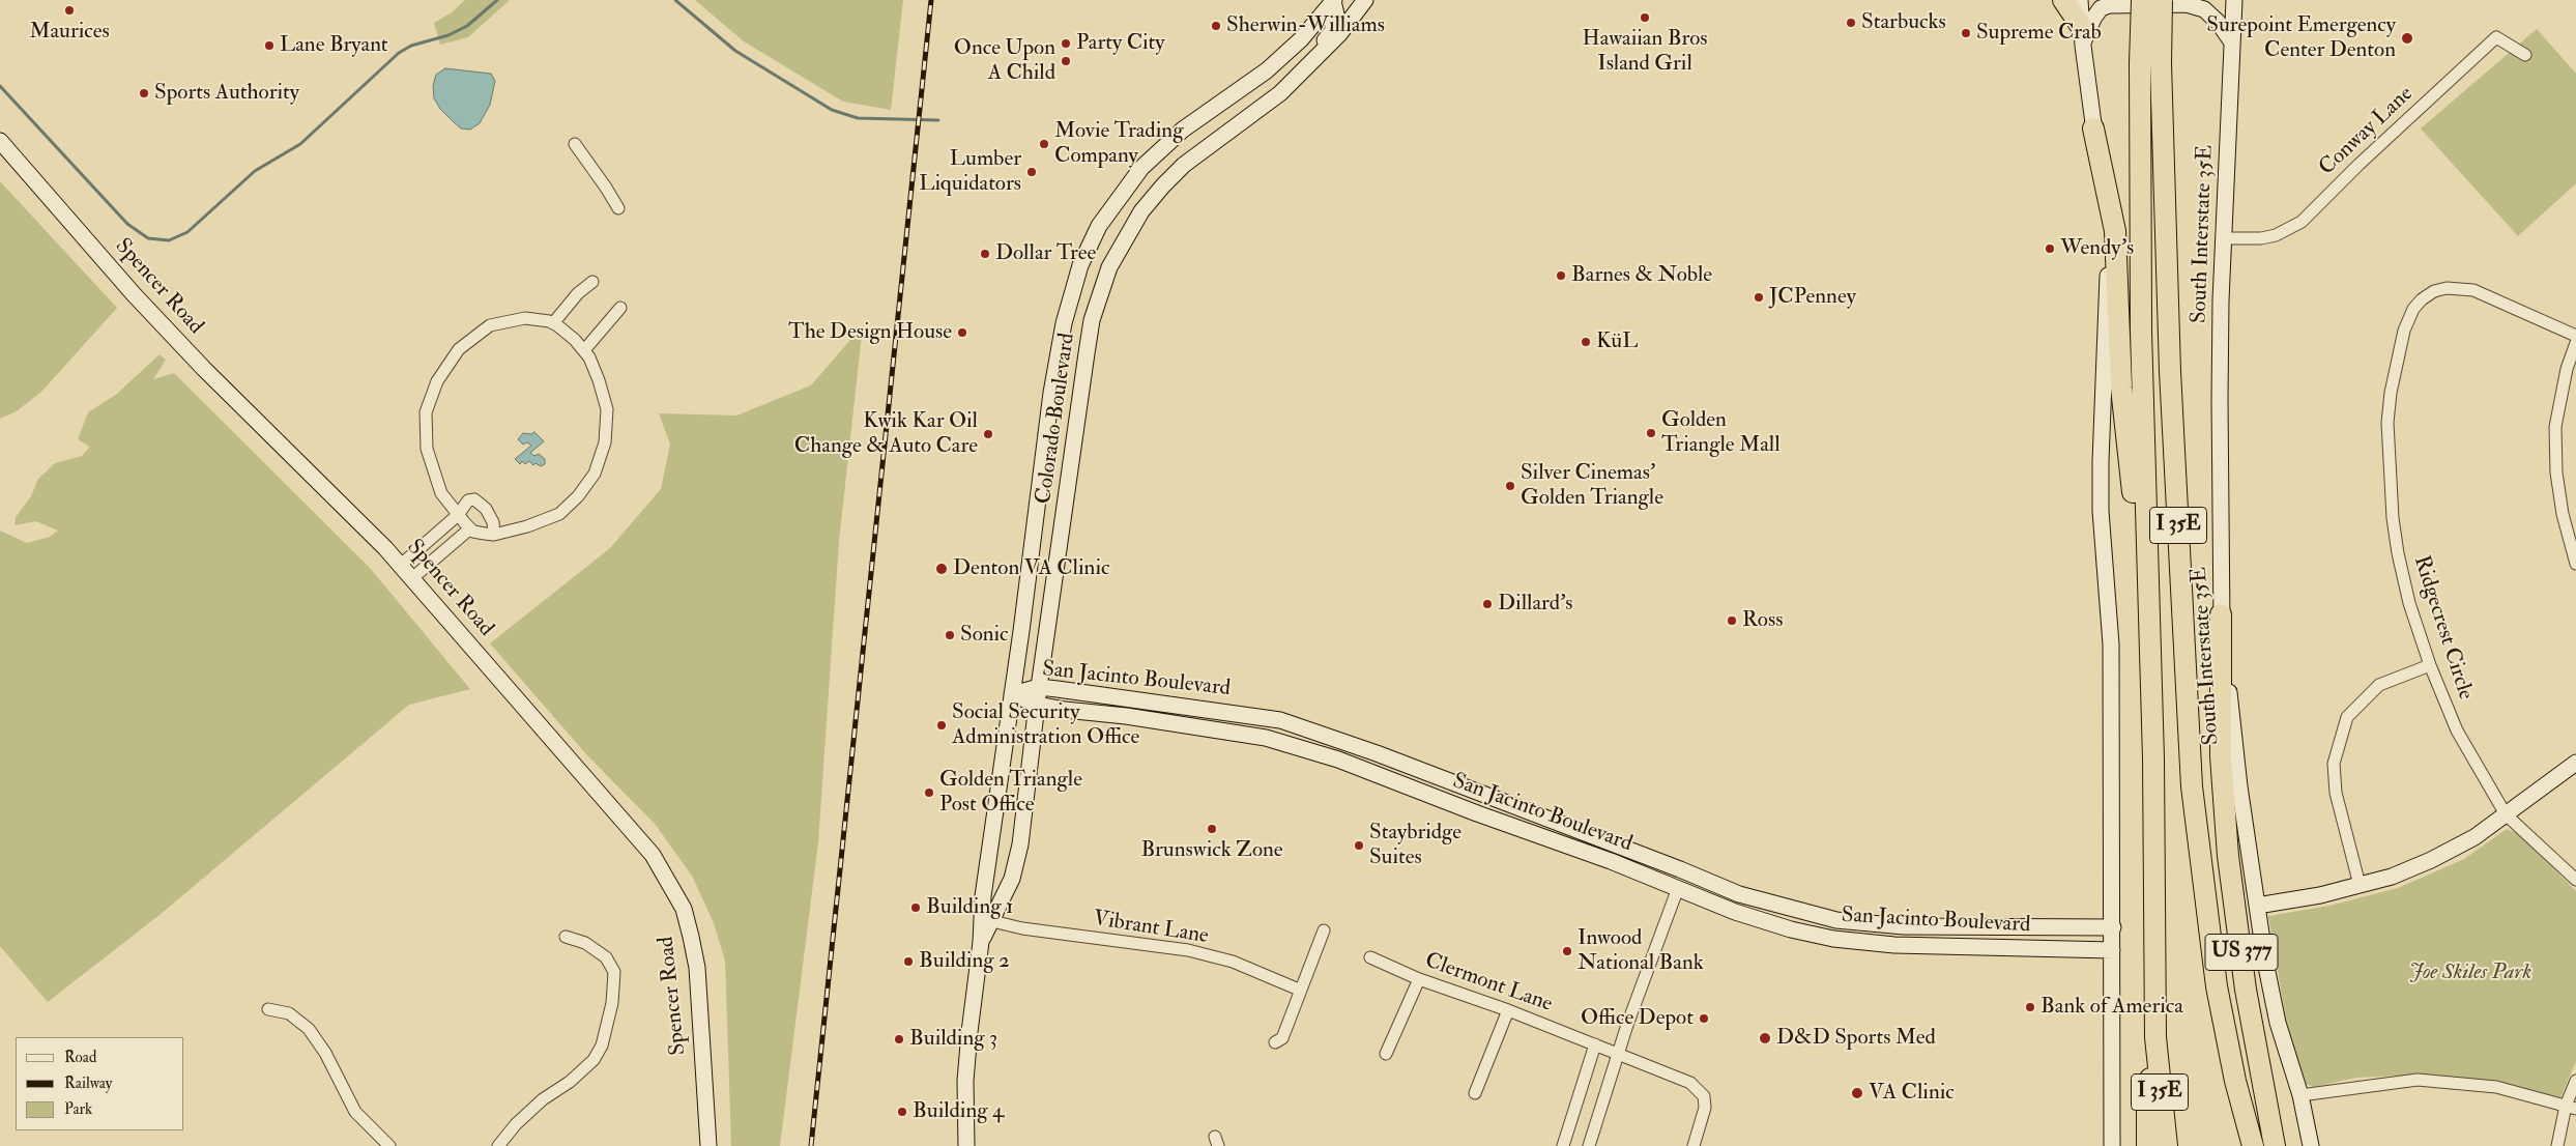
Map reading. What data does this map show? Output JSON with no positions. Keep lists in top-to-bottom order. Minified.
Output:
{"streets":{"highway":["I 35E","US 377"],"main road":["South Interstate 35E","Spencer Road","Colorado Boulevard","San Jacinto Boulevard"],"street":["Conway Lane","Ridgecrest Circle","Vibrant Lane","Clermont Lane"]},"crossings":[["Conway Lane","South Interstate 35E"],["South Interstate 35E","US 377"],["Colorado Boulevard","San Jacinto Boulevard"],["Colorado Boulevard","Vibrant Lane"]],"parks":["Joe Skiles Park"],"places":["Maurices","Hawaiian Bros Island Gril","Starbucks","Sherwin-Williams","Supreme Crab","Surepoint Emergency Center Denton","Party City","Lane Bryant","Once Upon A Child","Sports Authority","Movie Trading Company","Lumber Liquidators","Wendy's","Dollar Tree","Barnes & Noble","JCPenney","The Design House","KüL","Golden Triangle Mall","Kwik Kar Oil Change & Auto Care","Silver Cinemas' Golden Triangle","Denton VA Clinic","Dillard's","Ross","Sonic","Social Security Administration Office","Golden Triangle Post Office","Brunswick Zone","Staybridge Suites","Building 1","Inwood National Bank","Building 2","Bank of America","Office Depot","D&D Sports Med","Building 3","VA Clinic","Building 4"],"legend":["Road","Railway","Park"]}
